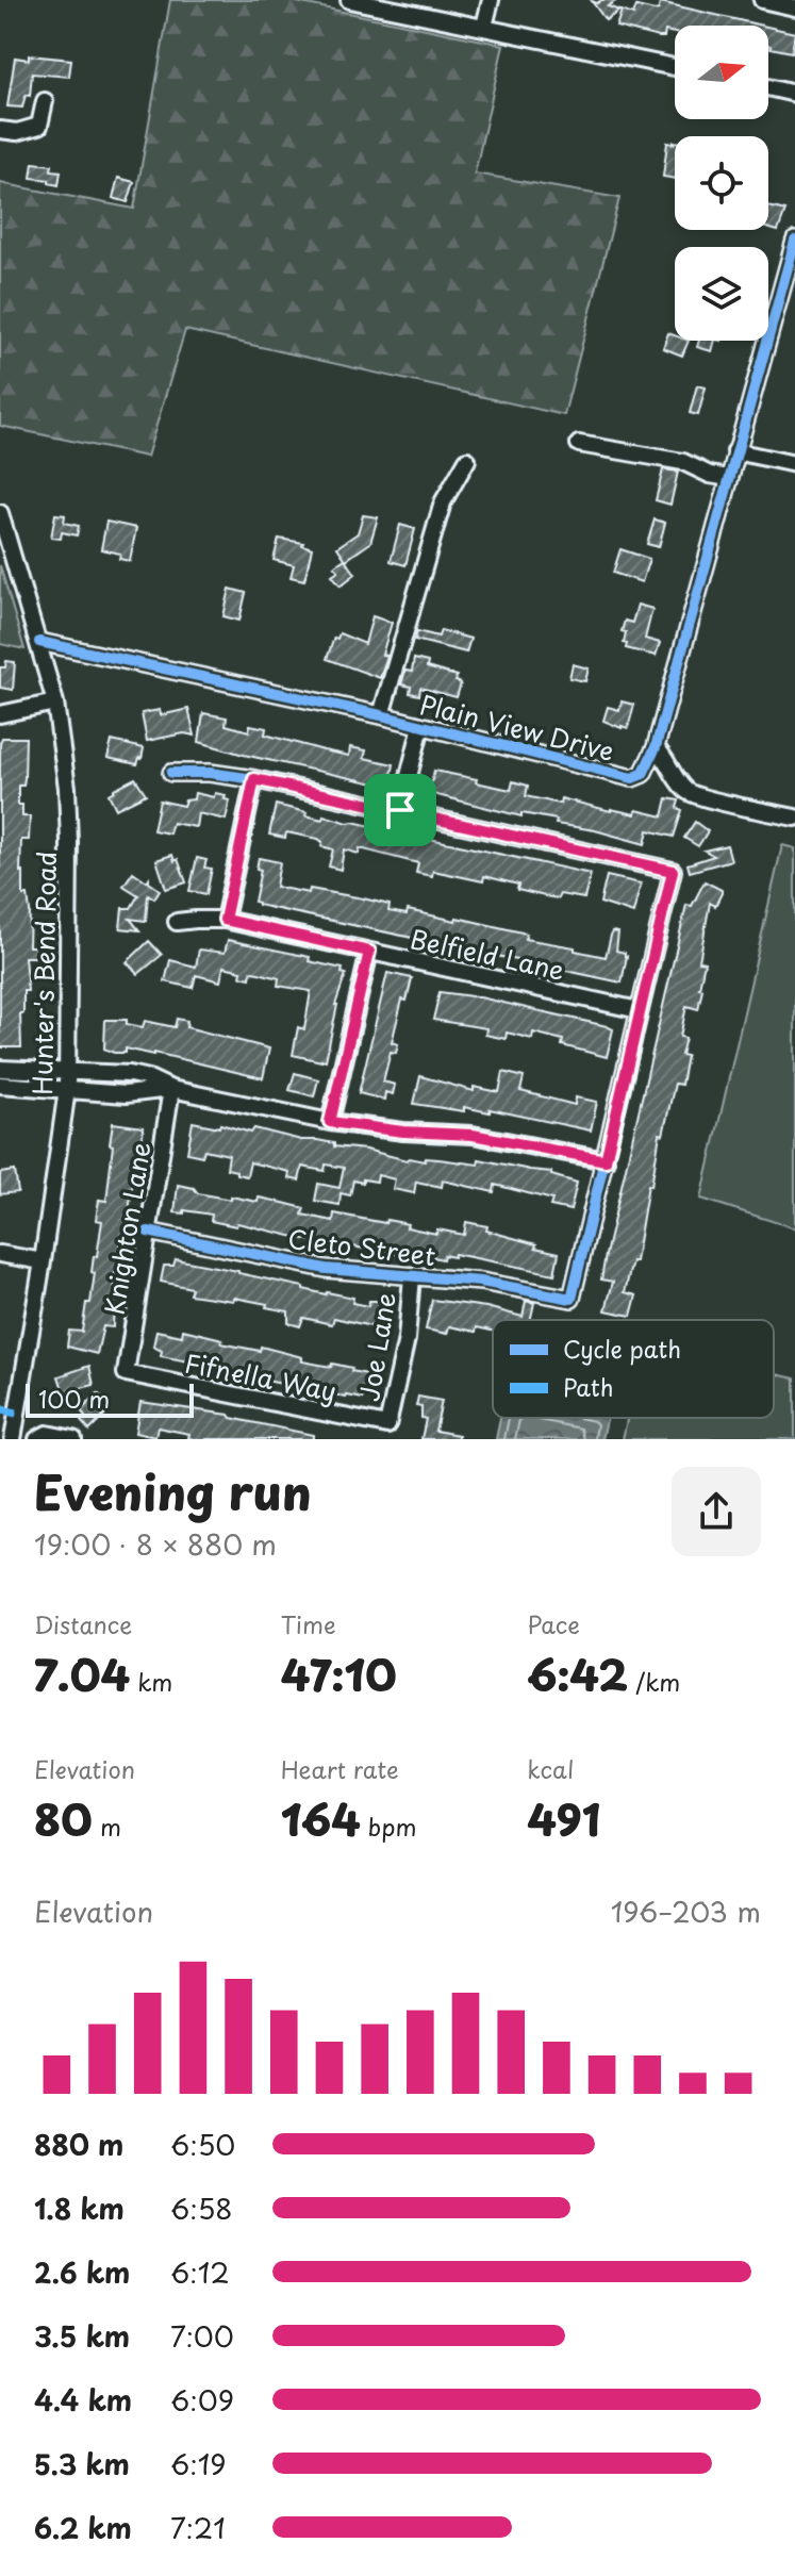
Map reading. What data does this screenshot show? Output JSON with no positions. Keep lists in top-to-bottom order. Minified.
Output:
{"streets":{"street":["Plain View Drive","Belfield Lane","Hunter's Bend Road","Knighton Lane","Cleto Street","Joe Lane","Fifnella Way"]},"crossings":[["Plain View Drive","Hunter's Bend Road"],["Knighton Lane","Cleto Street"],["Knighton Lane","Fifnella Way"],["Cleto Street","Joe Lane"],["Joe Lane","Fifnella Way"]],"legend":["Cycle path","Path"],"scale_bar":"100 m","north":"right","page":{"scale":"100 m","heading":["Evening run","19:00 · 8 × 880 m"],"stats":[["Distance","7.04 km"],["Time","47:10"],["Pace","6:42 /km"],["Elevation","80 m"],["Heart rate","164 bpm"],["kcal","491"]],"chart":["Elevation","196–203 m"],"list":[{"name":"880 m","note":"6:50"},{"name":"1.8 km","note":"6:58"},{"name":"2.6 km","note":"6:12"},{"name":"3.5 km","note":"7:00"},{"name":"4.4 km","note":"6:09"},{"name":"5.3 km","note":"6:19"},{"name":"6.2 km","note":"7:21"}]}}
